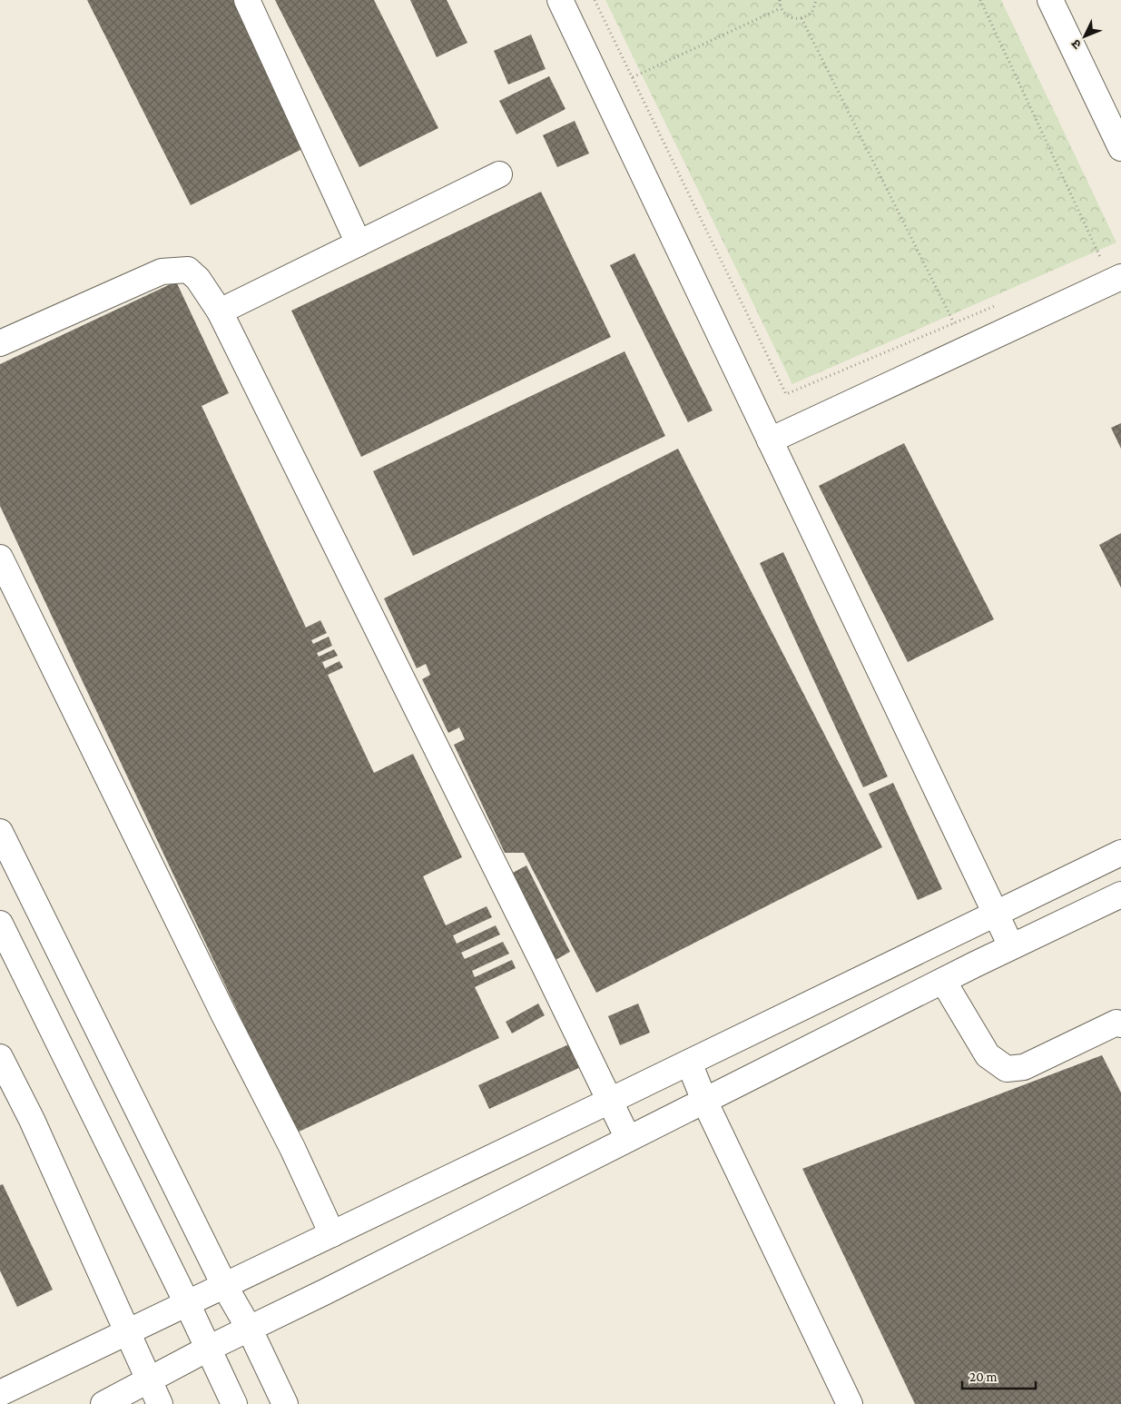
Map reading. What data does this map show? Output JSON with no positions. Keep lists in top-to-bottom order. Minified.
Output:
{"scale_bar":"20 m","north":"bottom left"}
